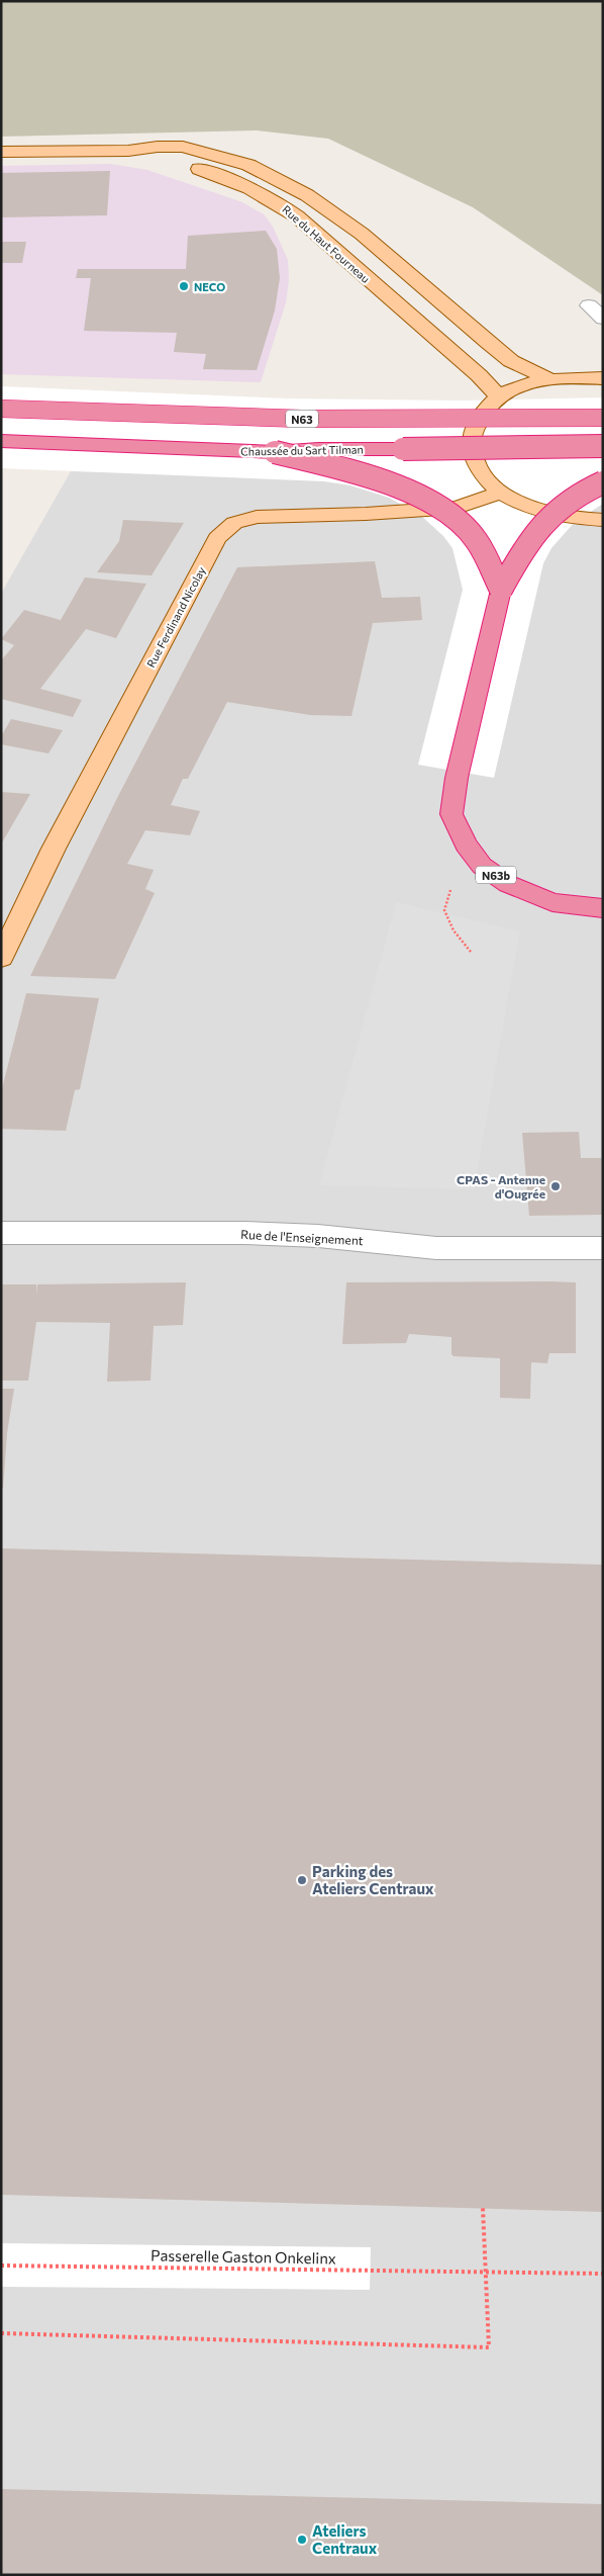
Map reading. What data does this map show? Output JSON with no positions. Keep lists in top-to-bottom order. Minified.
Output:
{"streets":{"highway":["N63","Chaussée du Sart Tilman","N63b"],"main road":["Rue du Haut Fourneau","Rue Ferdinand Nicolay"],"street":["Rue de l'Enseignement"],"path":["Passerelle Gaston Onkelinx"]},"places":["NECO","CPAS - Antenne d'Ougrée","Parking des Ateliers Centraux","Ateliers Centraux"]}
